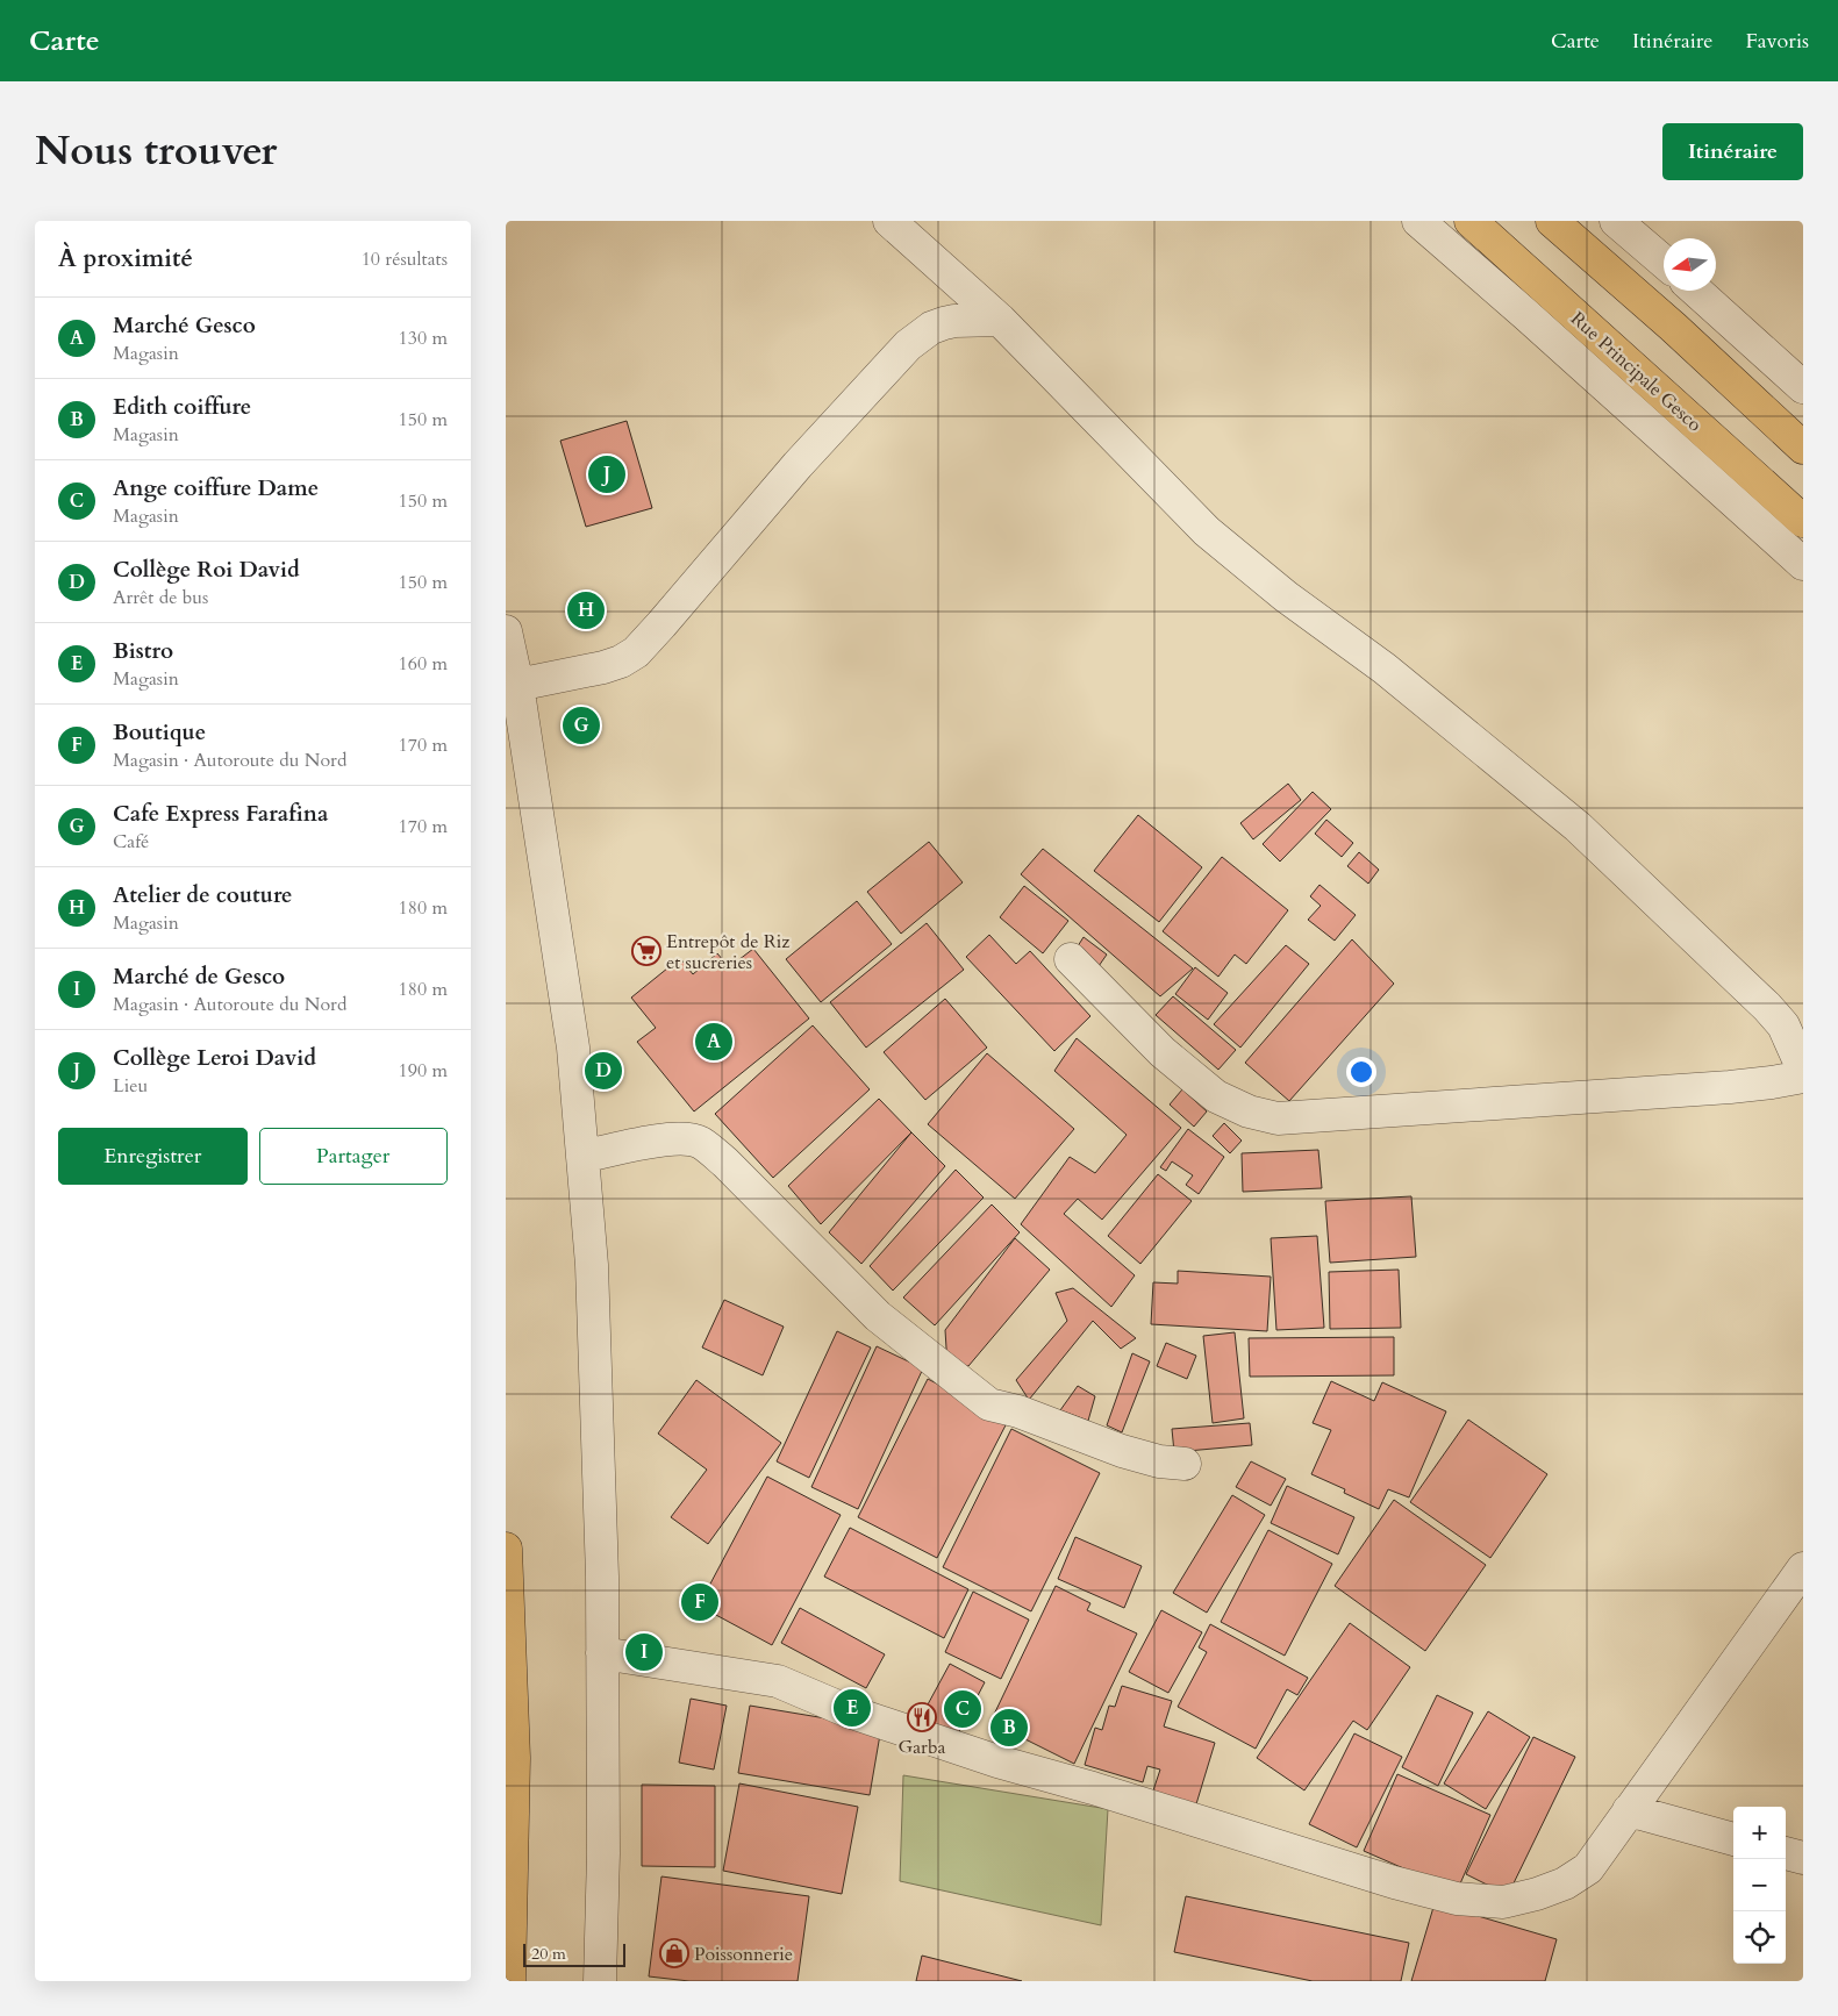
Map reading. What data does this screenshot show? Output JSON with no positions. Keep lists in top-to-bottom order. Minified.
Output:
{"streets":{"main road":["Rue Principale Gesco"]},"places":{"supermarket":["Entrepôt de Riz et sucreries"],"restaurant":["Garba"],"shop":["Poissonnerie"]},"scale_bar":"20 m","north":"left","page":{"header":"Carte","nav":["Carte","Itinéraire","Favoris"],"title":"Nous trouver","buttons":["Itinéraire",["Enregistrer","Partager"]],"heading":["À proximité","10 résultats"],"list":[{"mark":"A","name":"Marché Gesco","note":"Magasin","value":"130 m"},{"mark":"B","name":"Edith coiffure","note":"Magasin","value":"150 m"},{"mark":"C","name":"Ange coiffure Dame","note":"Magasin","value":"150 m"},{"mark":"D","name":"Collège Roi David","note":"Arrêt de bus","value":"150 m"},{"mark":"E","name":"Bistro","note":"Magasin","value":"160 m"},{"mark":"F","name":"Boutique","note":"Magasin · Autoroute du Nord","value":"170 m"},{"mark":"G","name":"Cafe Express Farafina","note":"Café","value":"170 m"},{"mark":"H","name":"Atelier de couture","note":"Magasin","value":"180 m"},{"mark":"I","name":"Marché de Gesco","note":"Magasin · Autoroute du Nord","value":"180 m"},{"mark":"J","name":"Collège Leroi David","note":"Lieu","value":"190 m"}],"pins":["J","H","G","A","D","F","I","E","C","B"],"map_buttons":["+","−"],"scale":"20 m"}}
